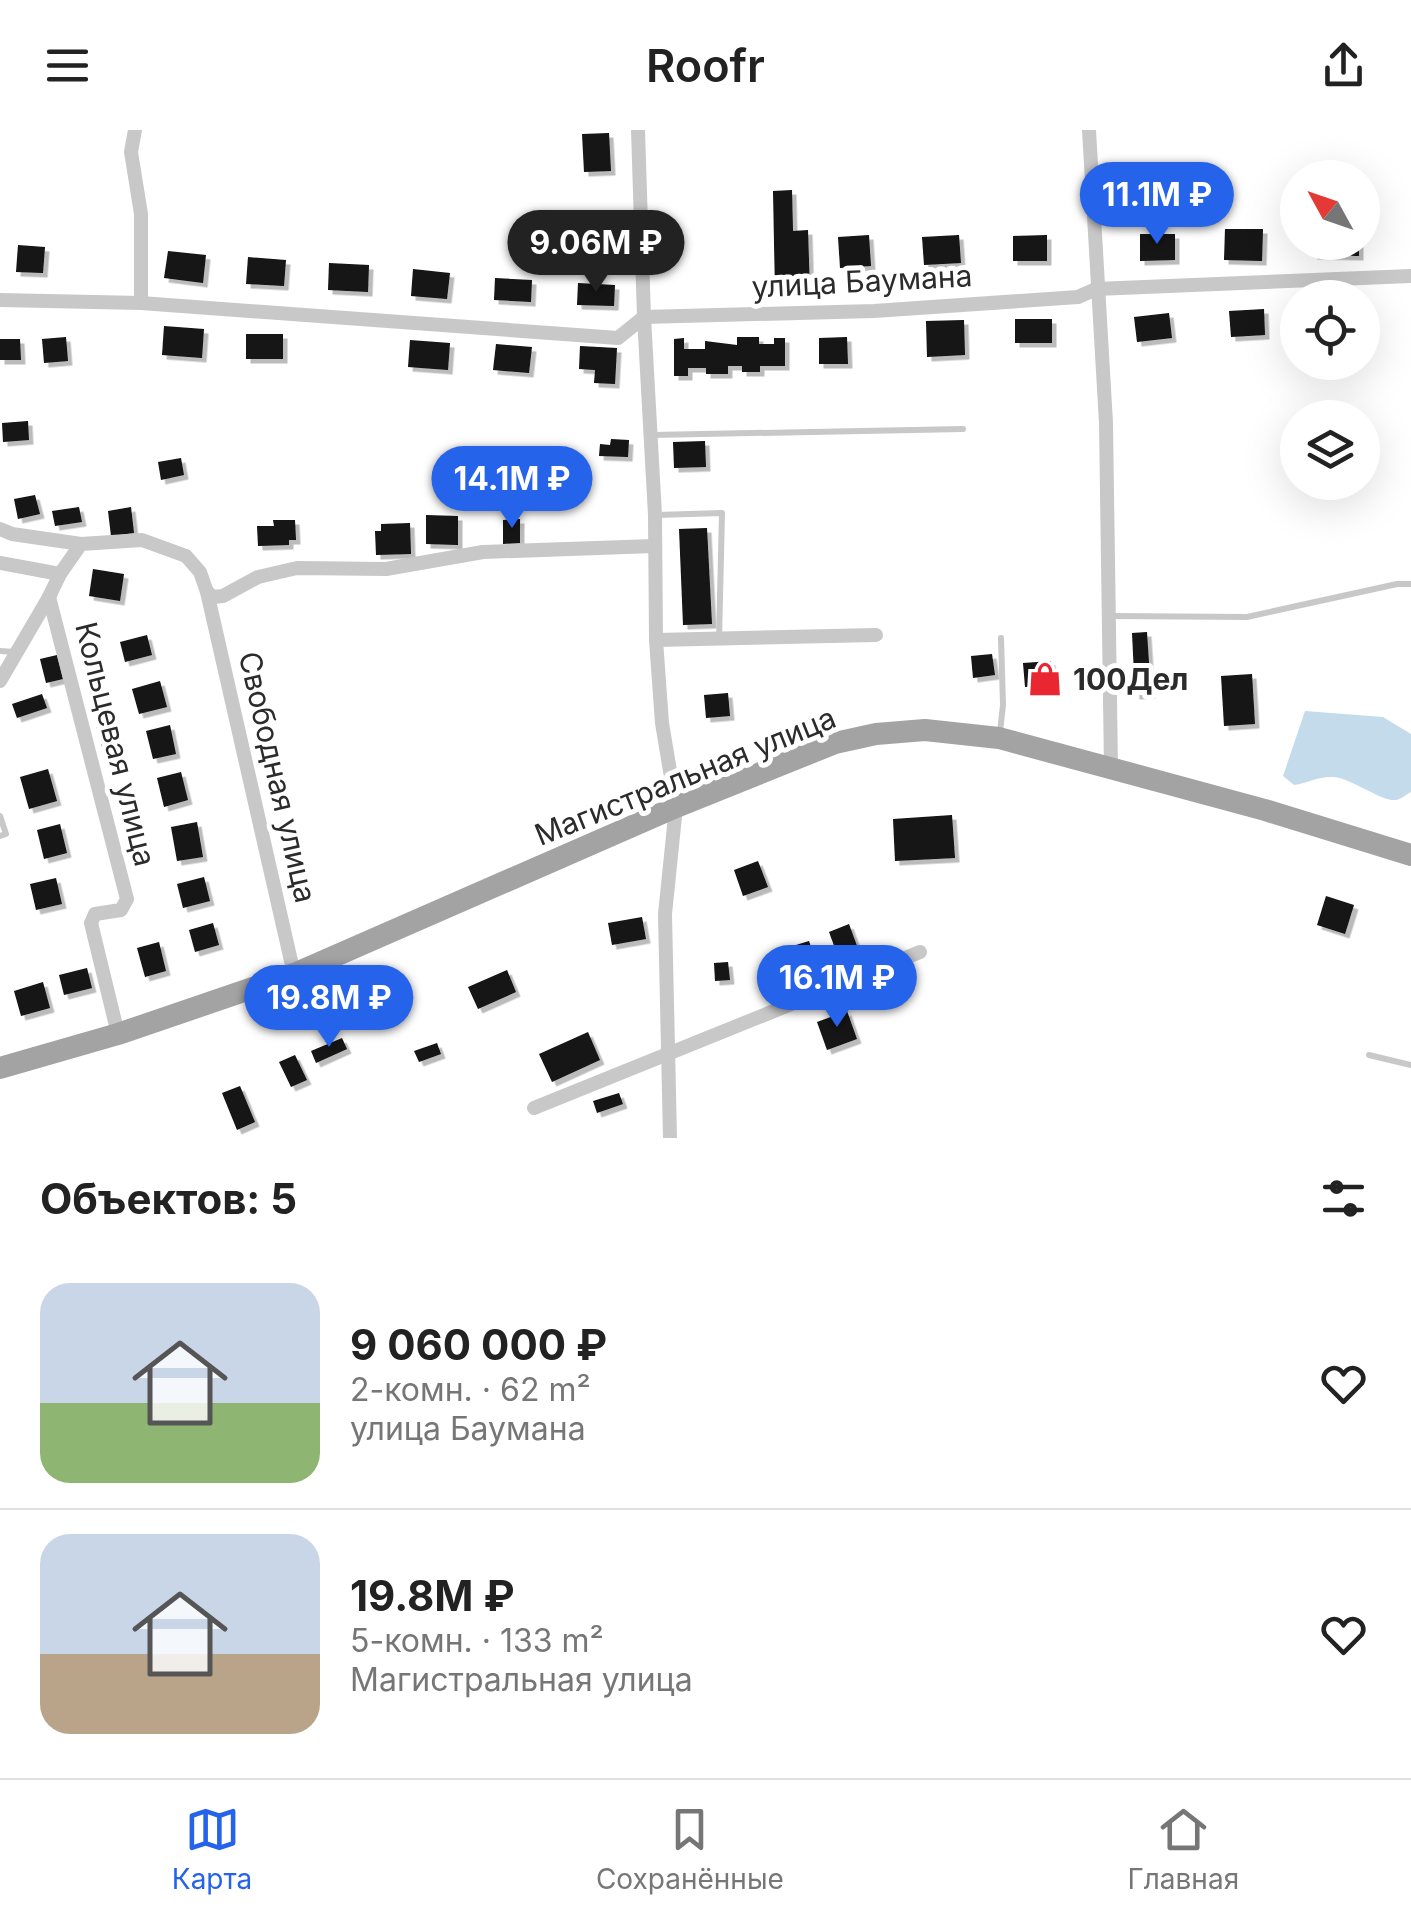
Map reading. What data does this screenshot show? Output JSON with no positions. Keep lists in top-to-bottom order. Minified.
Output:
{"streets":{"main road":["Магистральная улица"],"street":["улица Баумана","Кольцевая улица","Свободная улица"]},"crossings":[["Кольцевая улица","Магистральная улица"],["Магистральная улица","Свободная улица"]],"places":{"shop":["100Дел"]},"north":"top left","page":{"header":"Roofr","price":["11.1M ₽","9.06M ₽","14.1M ₽","16.1M ₽","19.8M ₽"],"heading":"Объектов: 5","list":[{"name":"9 060 000 ₽","note":"2-комн. · 62 m² · улица Баумана"},{"name":"19.8M ₽","note":"5-комн. · 133 m² · Магистральная улица"}],"tabs":["Карта","Сохранённые","Главная"]}}
